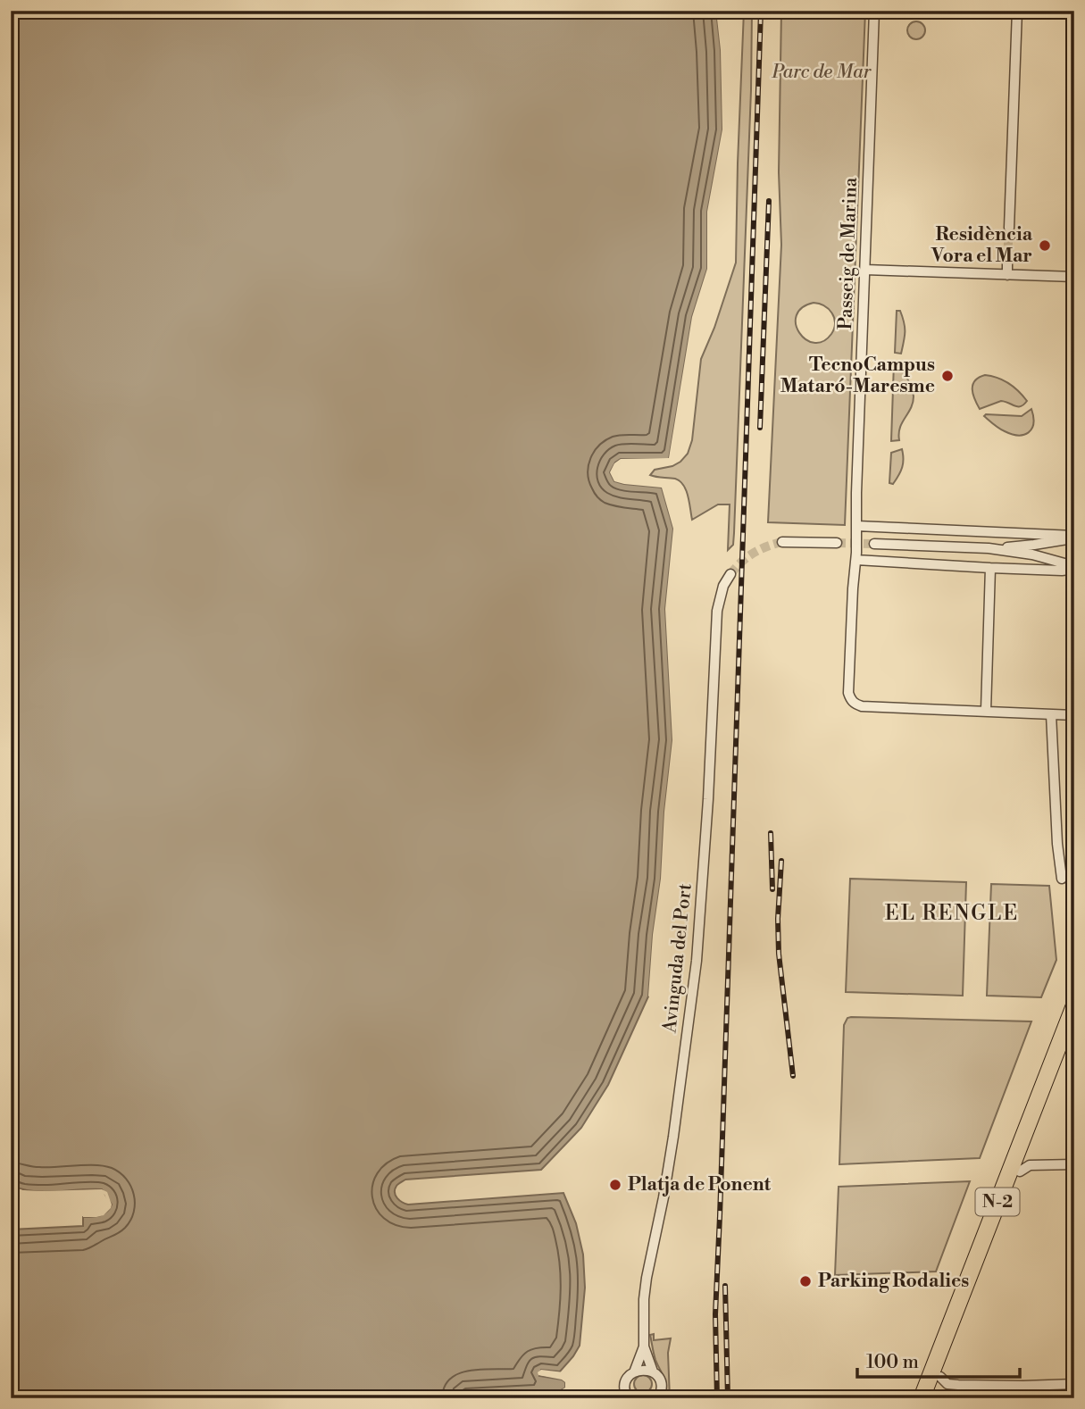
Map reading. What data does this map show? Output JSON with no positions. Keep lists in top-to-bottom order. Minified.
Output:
{"streets":{"main road":["N-2"],"street":["Passeig de Marina","Avinguda del Port"]},"districts":["EL RENGLE"],"parks":["Parc de Mar"],"places":["Residència Vora el Mar","TecnoCampus Mataró-Maresme","Platja de Ponent","Parking Rodalies"],"scale_bar":"100 m"}
